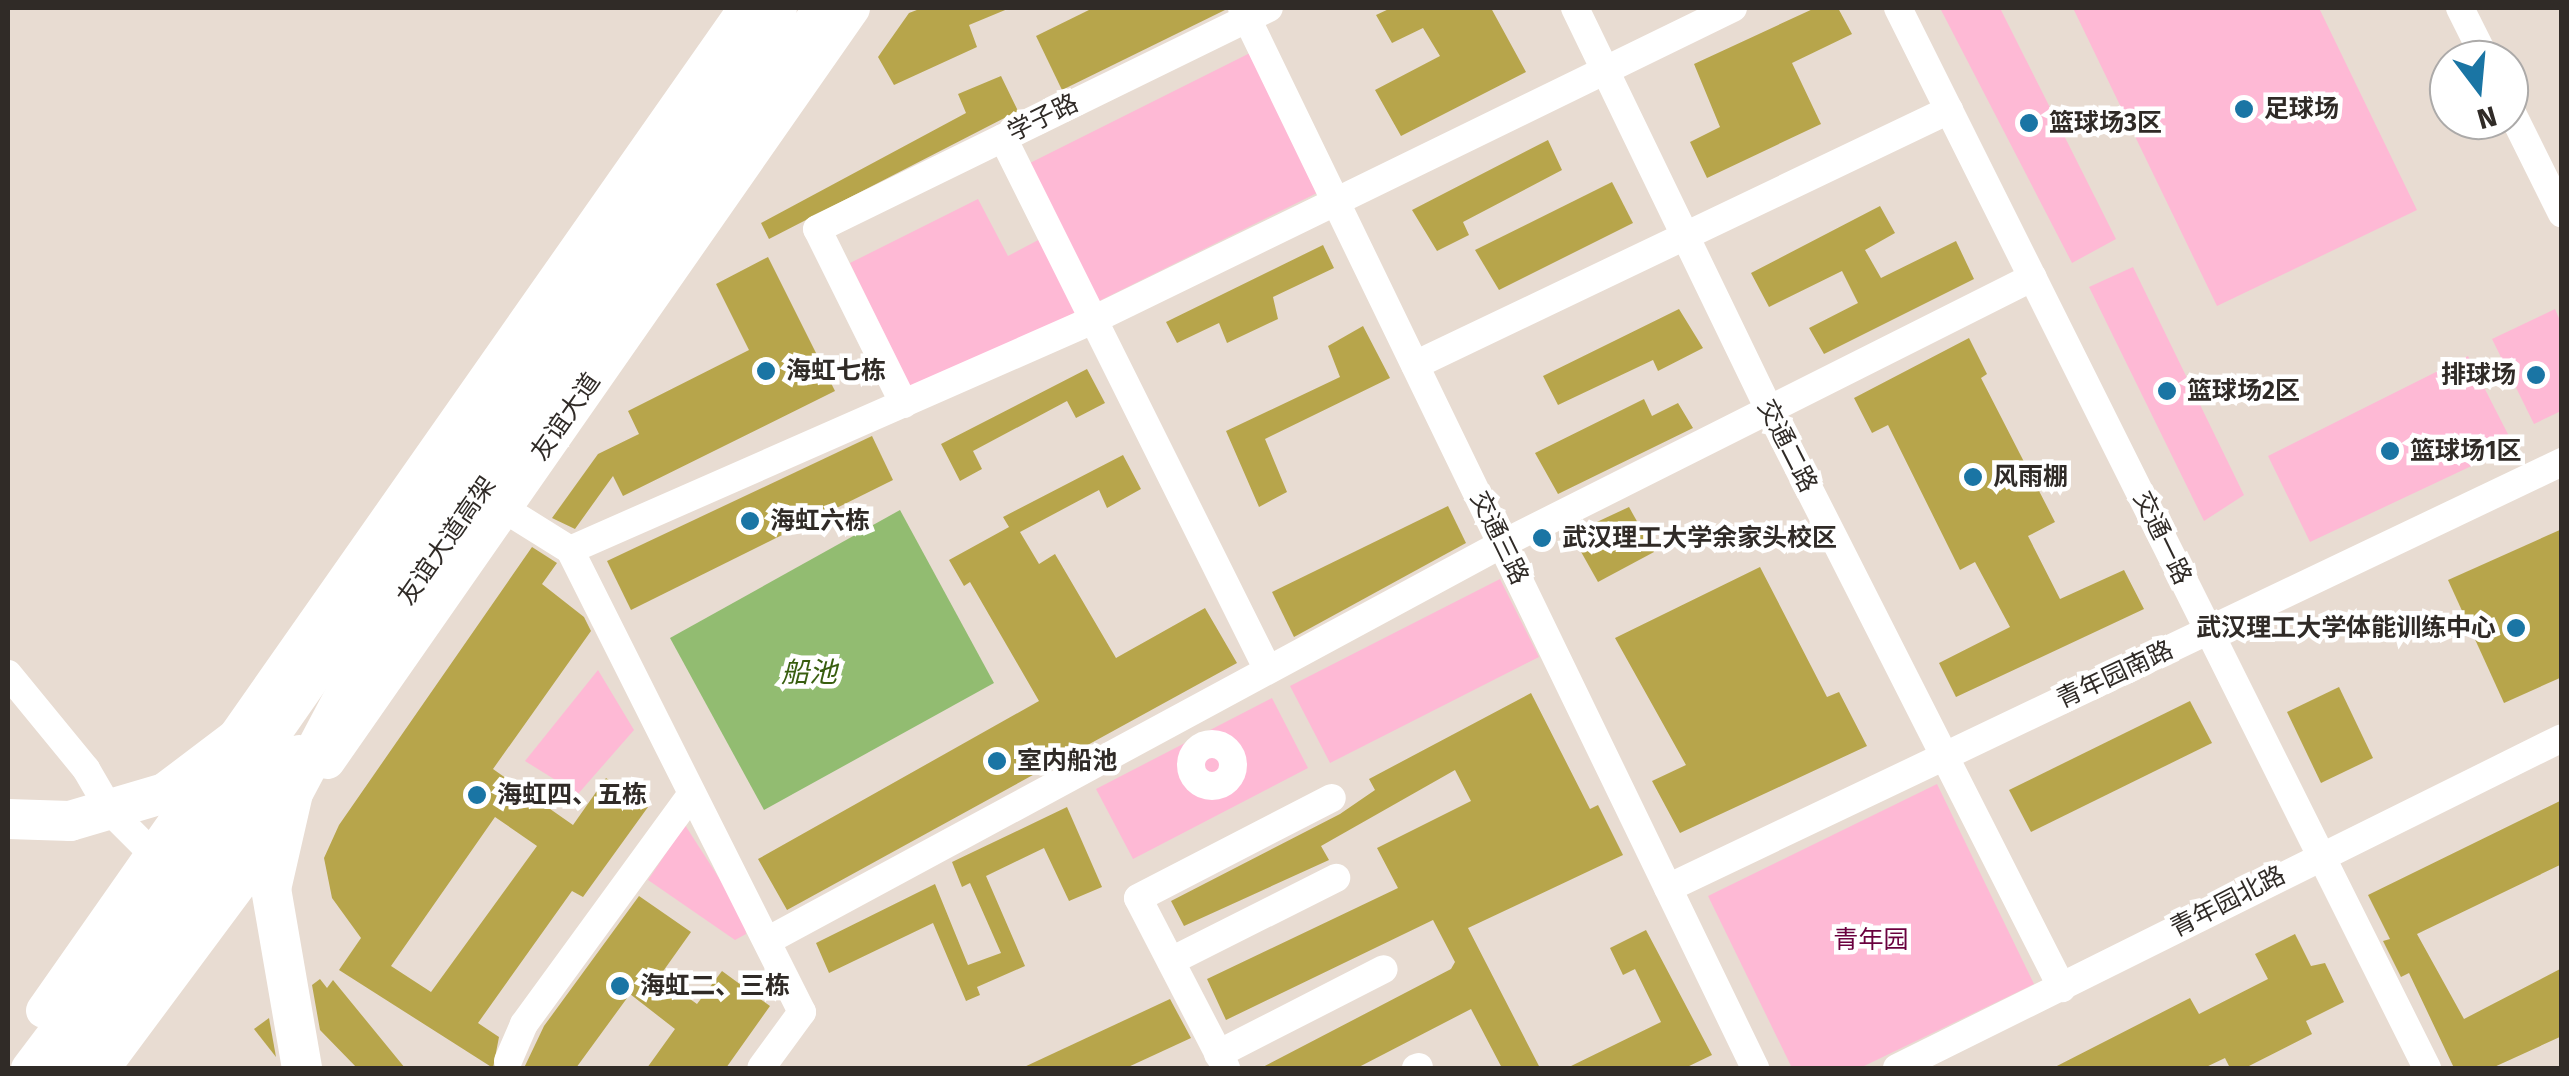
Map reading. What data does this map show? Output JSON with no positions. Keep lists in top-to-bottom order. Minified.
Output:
{"streets":{"main road":["友谊大道","友谊大道高架"],"street":["学子路","交通二路","交通三路","交通一路","青年园南路","青年园北路"]},"crossings":[["学子路","交通三路"],["交通二路","青年园南路"],["交通二路","青年园北路"],["交通三路","青年园南路"],["交通一路","青年园南路"],["交通一路","青年园北路"]],"water":["船池"],"parks":["青年园"],"places":["足球场","篮球场3区","海虹七栋","排球场","篮球场2区","篮球场1区","风雨棚","海虹六栋","武汉理工大学余家头校区","武汉理工大学体能训练中心","室内船池","海虹四、五栋","海虹二、三栋"],"north":"bottom"}
